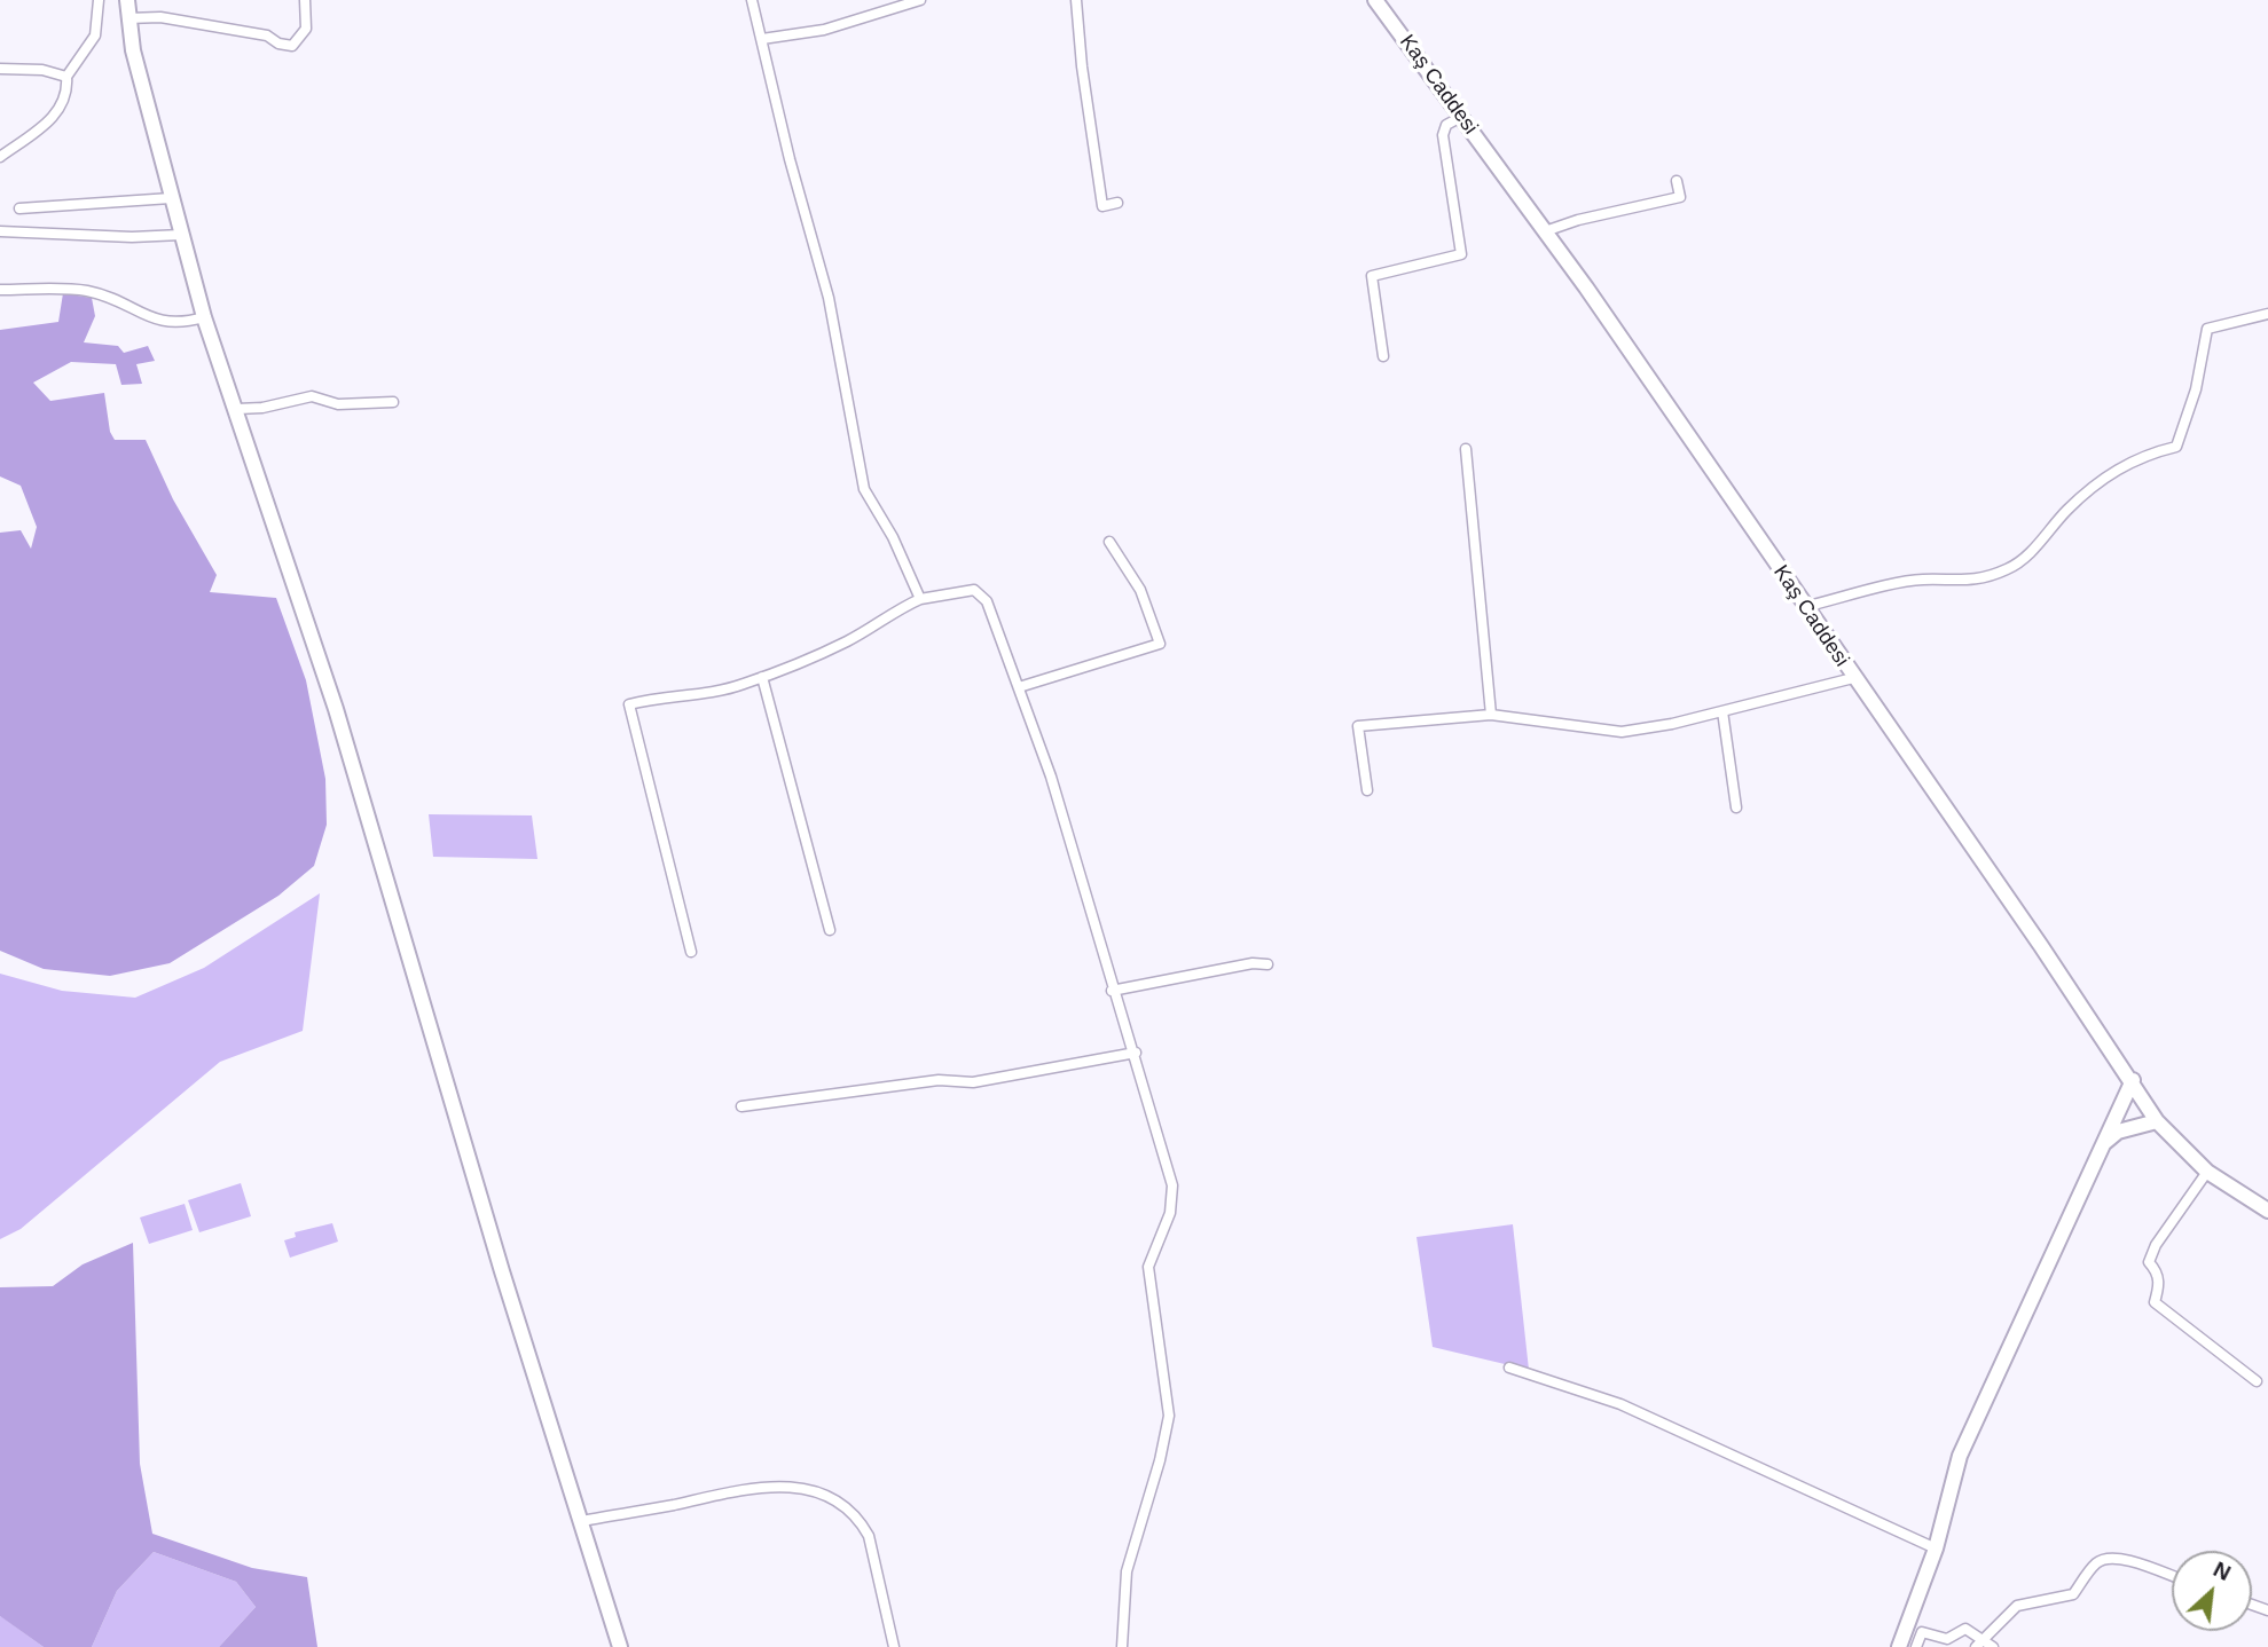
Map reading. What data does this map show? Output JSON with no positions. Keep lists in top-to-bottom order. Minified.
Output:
{"streets":{"street":["Kaş Caddesi"]},"north":"top right"}
